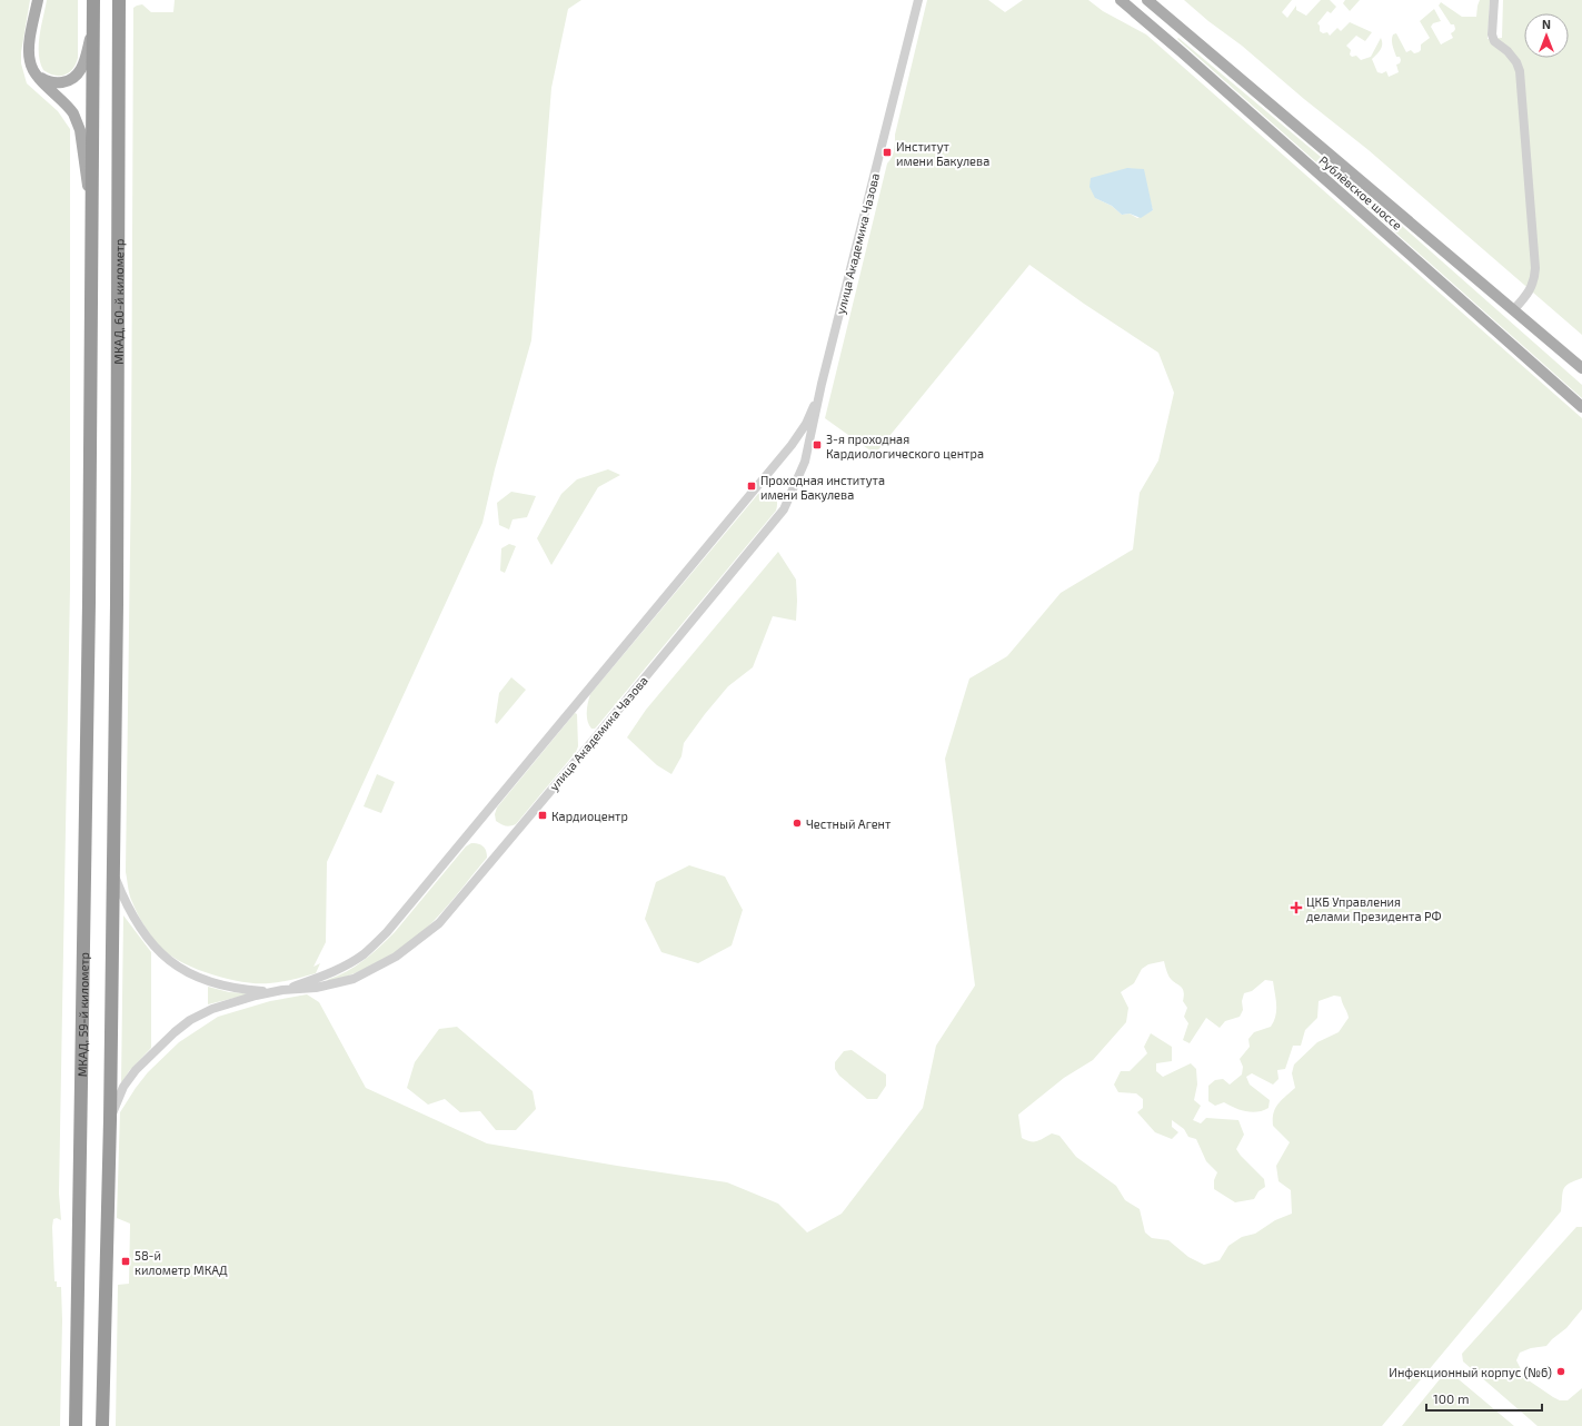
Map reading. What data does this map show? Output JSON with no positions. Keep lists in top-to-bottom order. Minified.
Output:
{"streets":{"highway":["МКАД, 60-й километр","МКАД, 59-й километр"],"main road":["Рублёвское шоссе"],"street":["улица Академика Чазова"]},"crossings":[["улица Академика Чазова","МКАД, 60-й километр"]],"places":{"transit":["Институт имени Бакулева","3-я проходная Кардиологического центра","Проходная института имени Бакулева","Кардиоцентр","58-й километр МКАД"],"other":["Честный Агент","Инфекционный корпус (№6)"],"health":["ЦКБ Управления делами Президента РФ"]},"scale_bar":"100 m","north":"top"}
